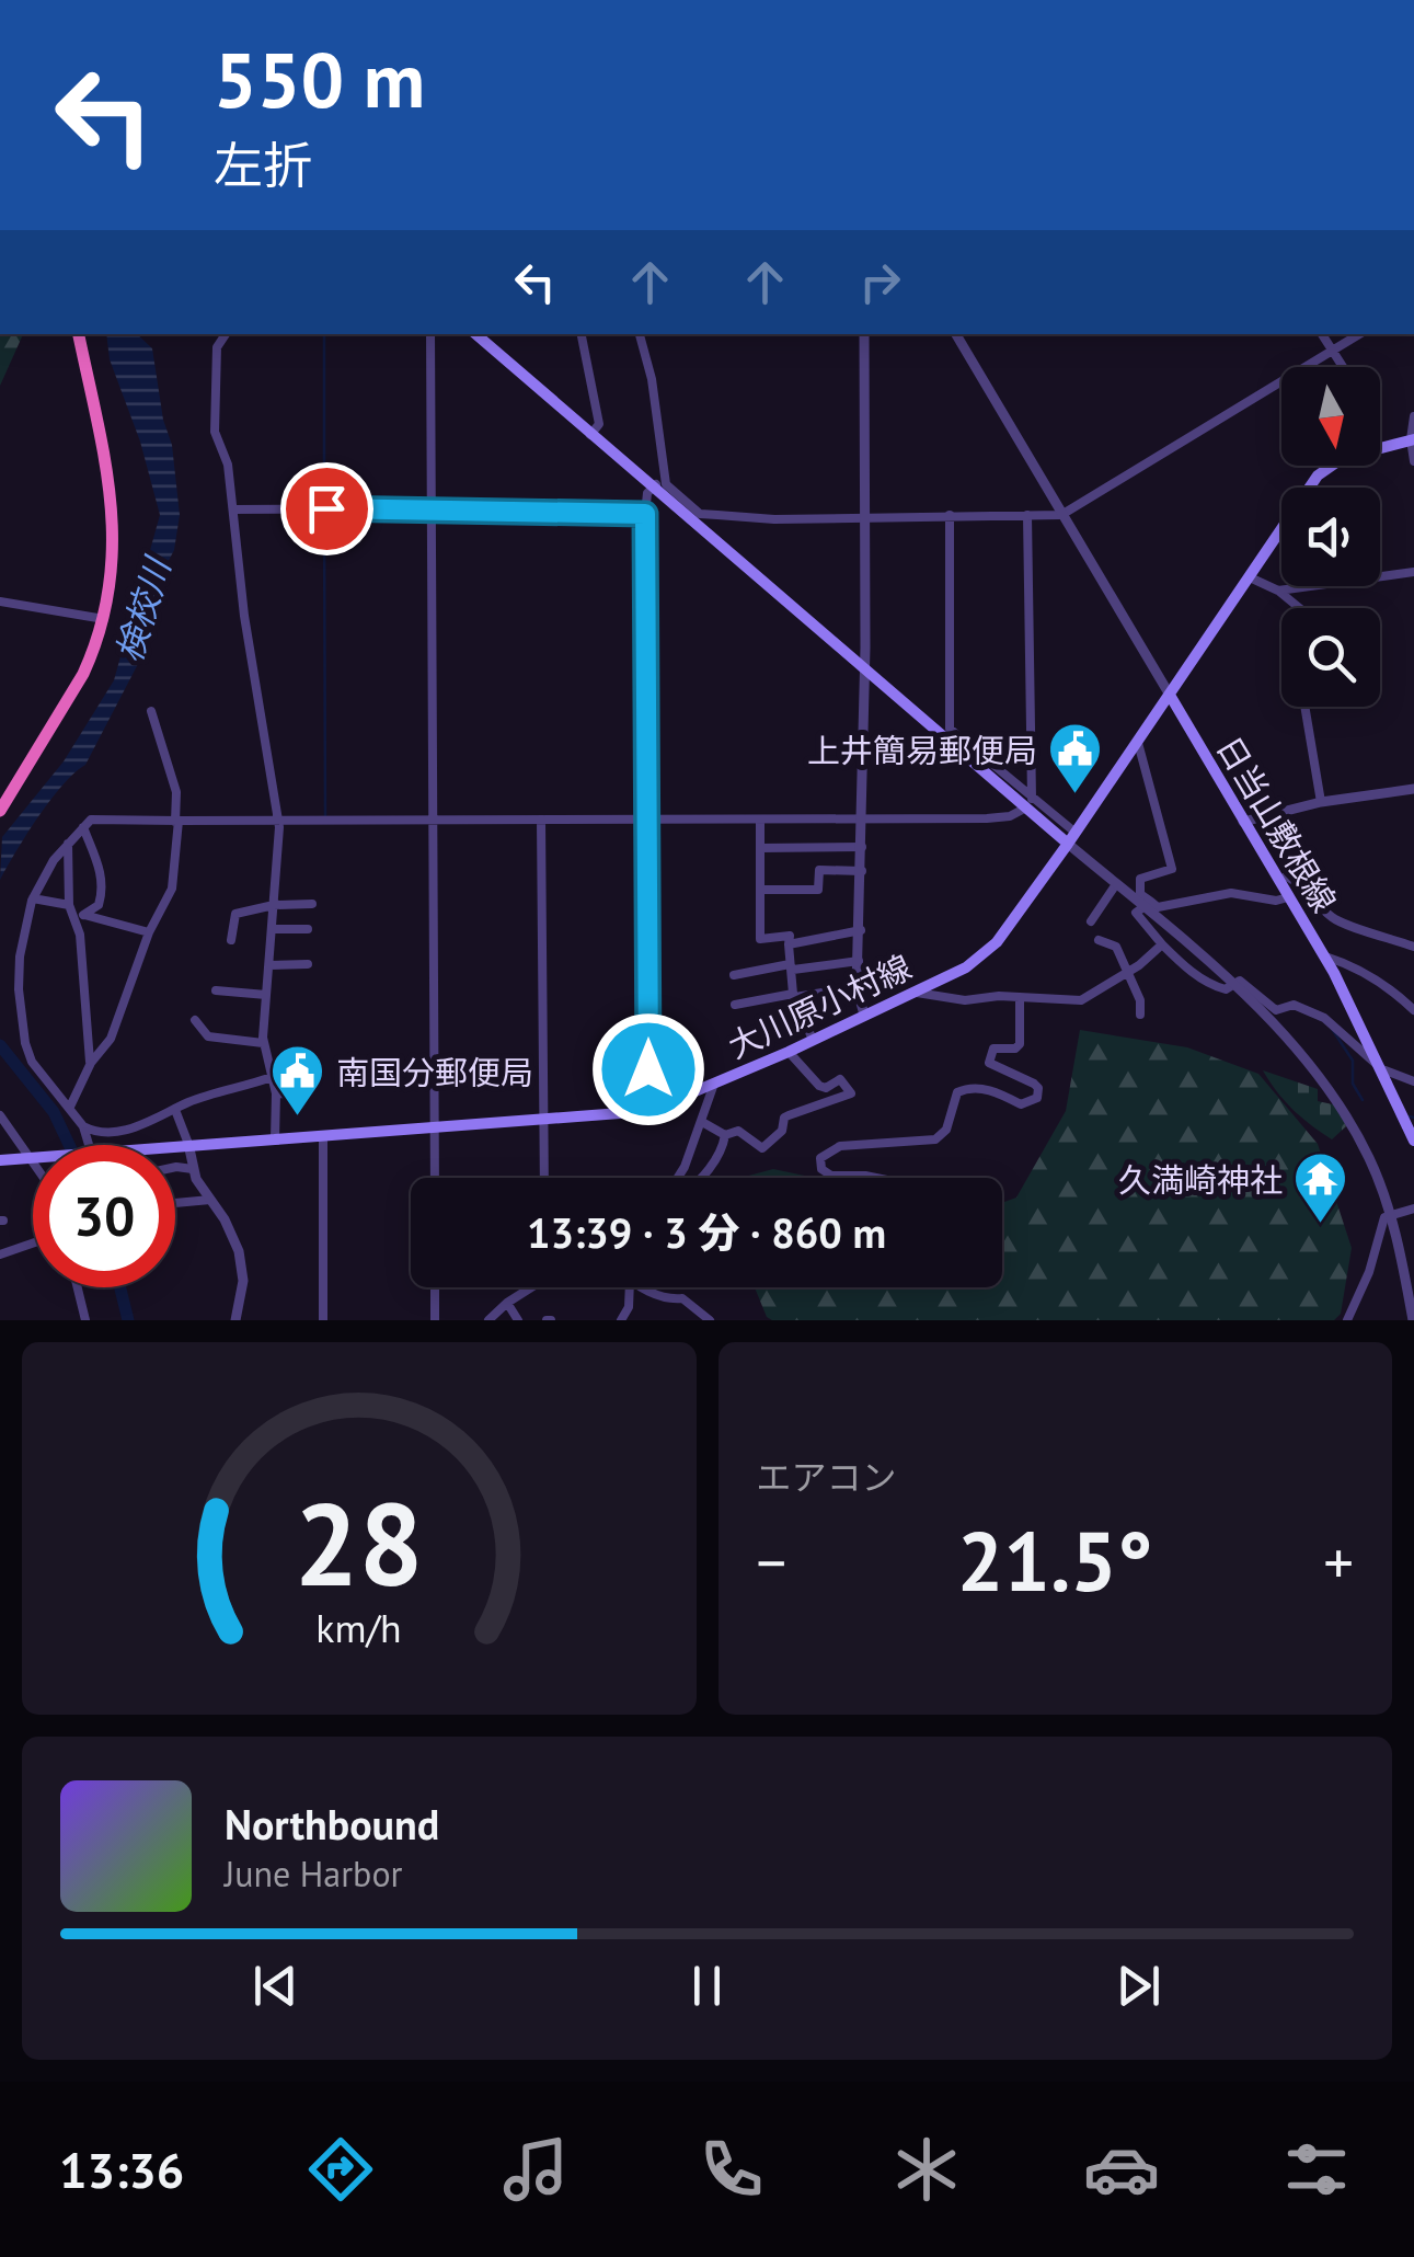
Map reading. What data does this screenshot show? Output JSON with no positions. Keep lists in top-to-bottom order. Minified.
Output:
{"streets":{"main road":["日当山敷根線","大川原小村線"]},"water":["検校川"],"places":{"public building":["上井簡易郵便局","南国分郵便局"],"temple":["久満崎神社"]},"north":"bottom","page":{"turn":["550 m","左折"],"limit":"30","trip":"13:39 · 3 分 · 860 m","tile":"エアコン","heat":["−","21.5°","+"],"song":["Northbound","June Harbor"],"tabs":"13:36","gauge":["28","km/h"]}}
